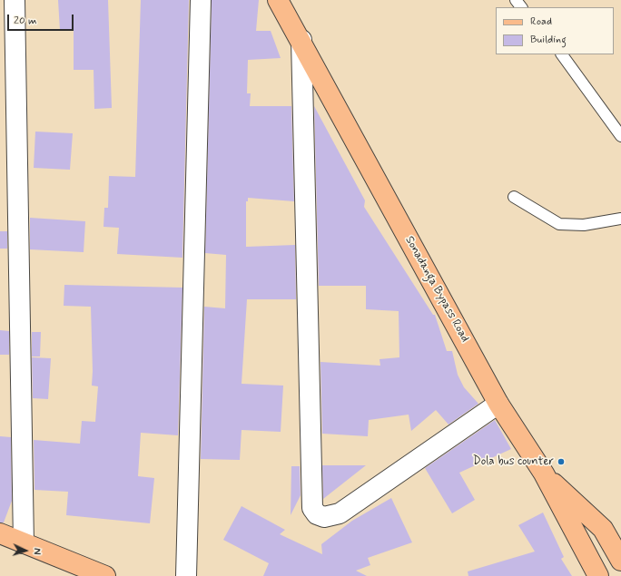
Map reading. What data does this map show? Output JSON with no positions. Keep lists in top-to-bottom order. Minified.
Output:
{"streets":{"main road":["Sonadanga Bypass Road"]},"places":["Dola bus counter"],"legend":["Road","Building"],"scale_bar":"20 m","north":"right"}
